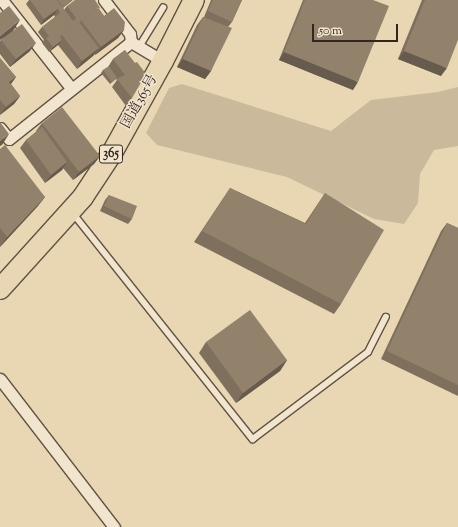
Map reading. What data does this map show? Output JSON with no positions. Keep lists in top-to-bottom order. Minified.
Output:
{"streets":{"highway":["国道365号","365"]},"scale_bar":"50 m"}
